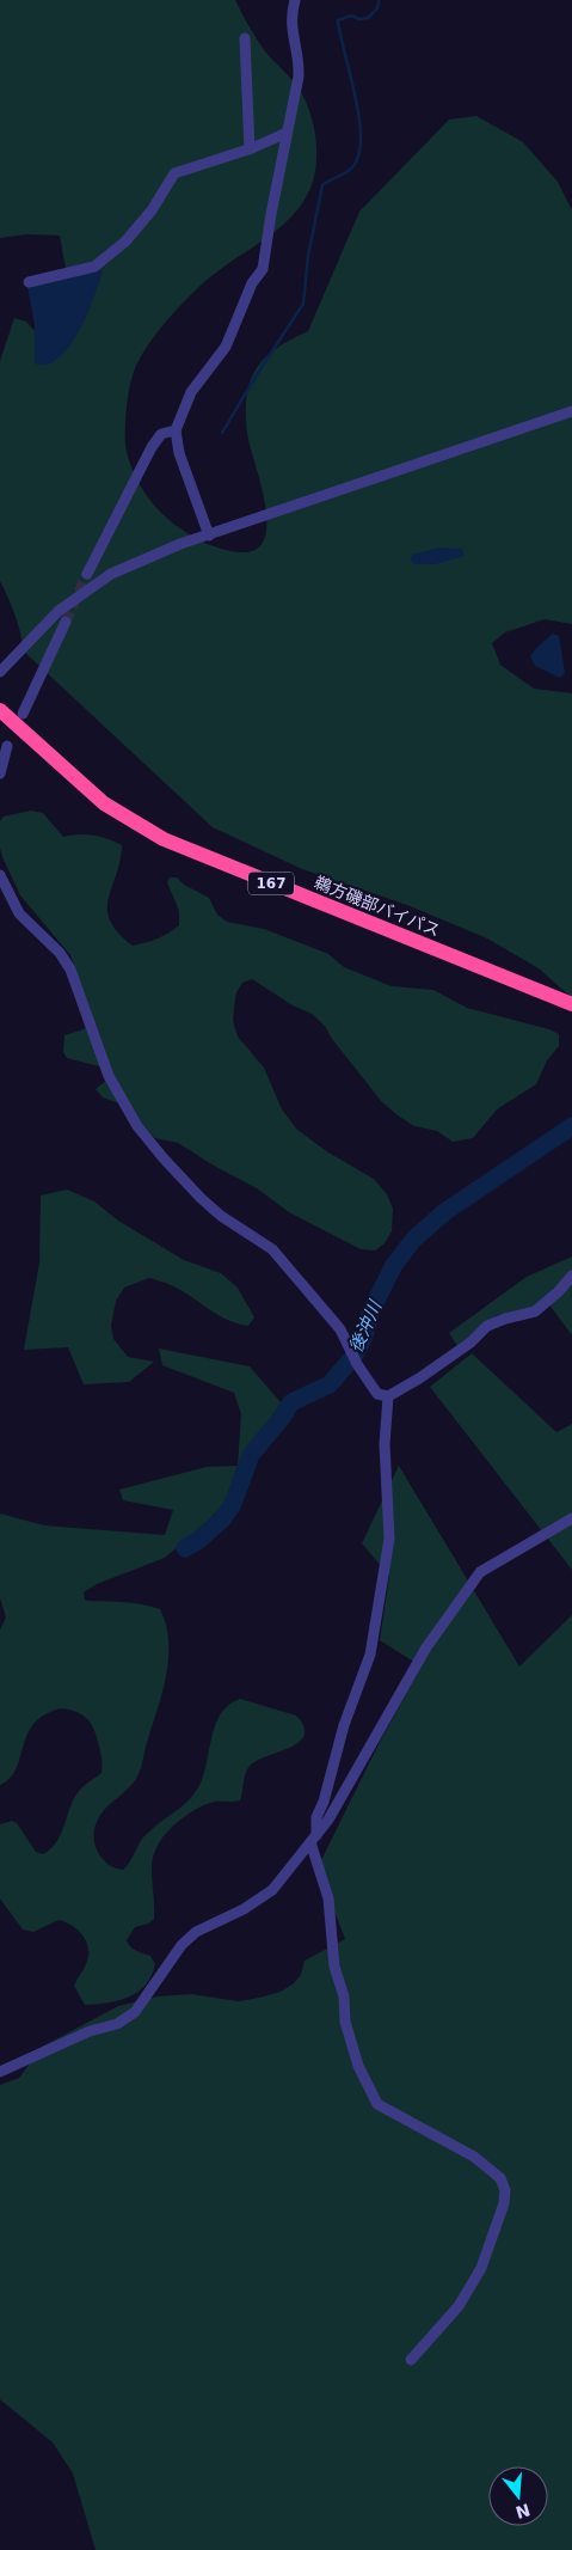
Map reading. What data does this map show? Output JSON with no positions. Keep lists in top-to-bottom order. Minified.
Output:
{"streets":{"highway":["167","鵜方磯部バイパス"]},"water":["後沖川"],"north":"bottom"}
